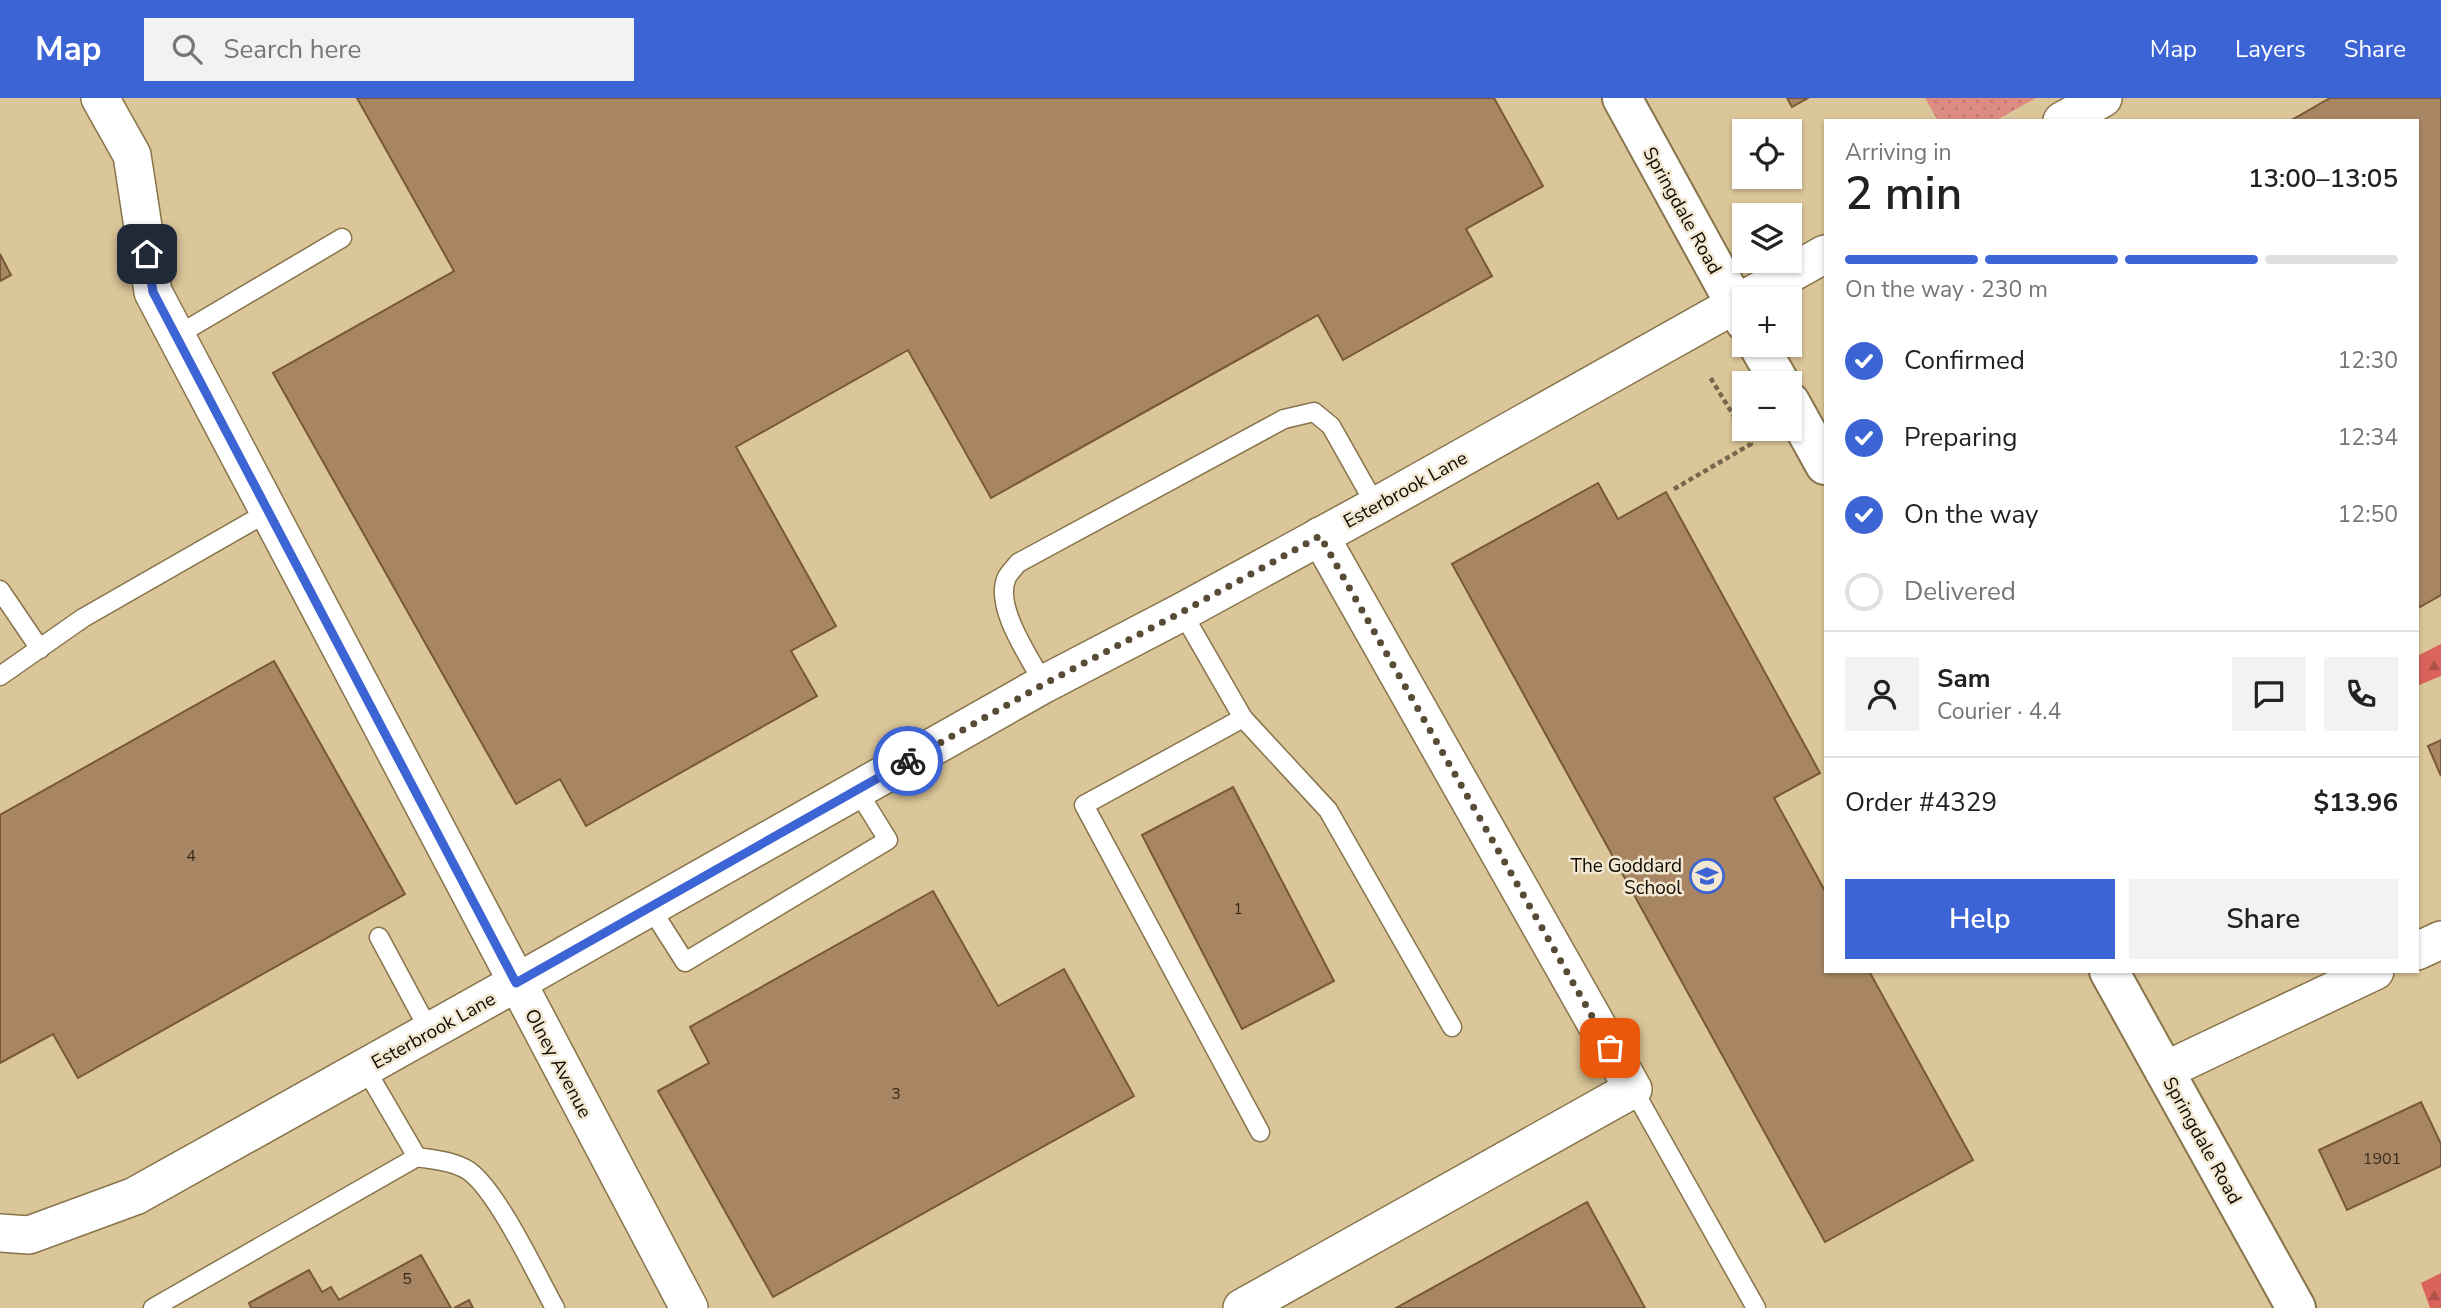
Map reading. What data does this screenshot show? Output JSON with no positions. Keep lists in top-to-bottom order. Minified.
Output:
{"streets":{"main road":["Springdale Road"],"street":["Esterbrook Lane","Olney Avenue"]},"crossings":[["Esterbrook Lane","Olney Avenue"]],"places":{"school or university":["The Goddard School"]},"house_numbers":["4","1","3","1901","5"],"page":{"header":"Map","search":"Search here","nav":["Map","Layers","Share"],"map_buttons":["+","−"],"heading":["2 min","Arriving in","13:00–13:05"],"panel":["Sam","Courier · 4.4","Order #4329","$13.96"],"bar":"On the way · 230 m","list":[["Confirmed","12:30"],["Preparing","12:34"],["On the way","12:50"],"Delivered"],"buttons":["Help","Share"]}}
